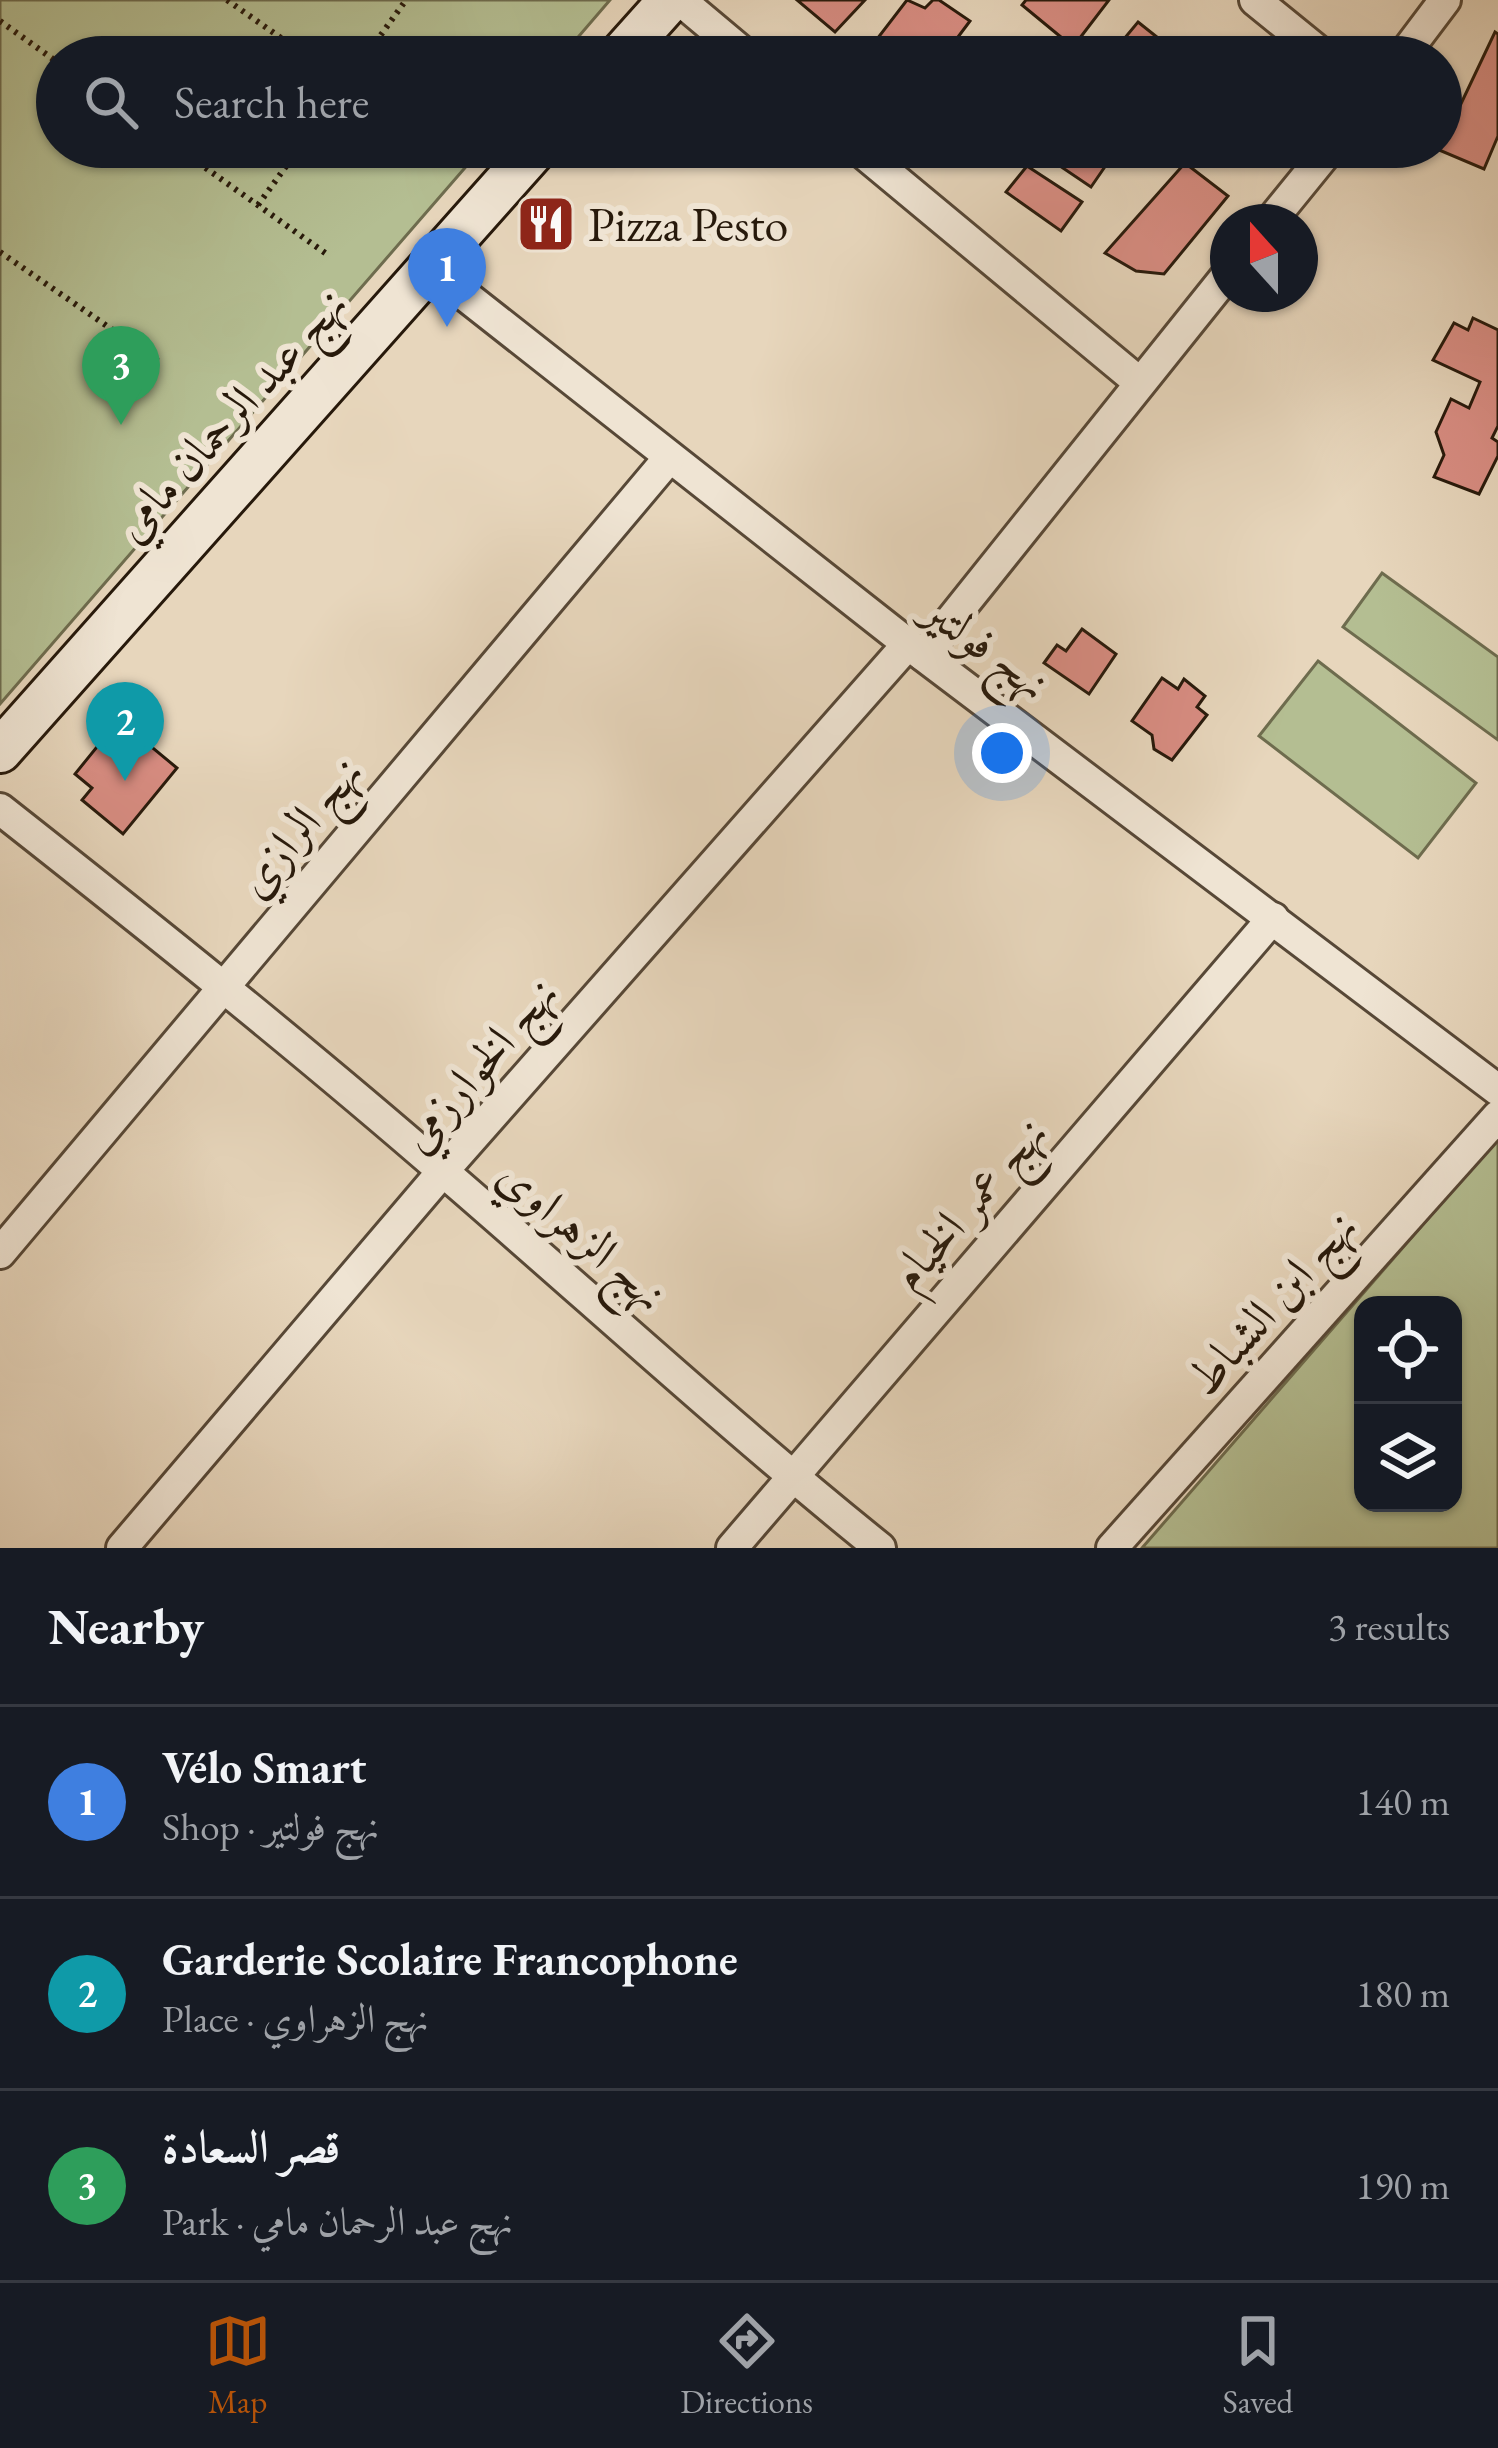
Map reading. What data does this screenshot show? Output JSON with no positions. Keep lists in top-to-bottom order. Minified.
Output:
{"streets":{"street":["نهج عبد الرحمان مامي","نهج فولتير","نهج الرازي","نهج الخوارزمي","نهج عمر الخيام","نهج الزهراوي","نهج ابن الشباط"]},"crossings":[["نهج عبد الرحمان مامي","نهج فولتير"],["نهج فولتير","نهج الرازي"],["نهج فولتير","نهج الخوارزمي"],["نهج فولتير","نهج عمر الخيام"],["نهج الرازي","نهج الزهراوي"],["نهج الخوارزمي","نهج الزهراوي"],["نهج عمر الخيام","نهج الزهراوي"]],"places":{"restaurant":["Pizza Pesto"]},"north":"top","page":{"search":"Search here","pins":["1","3","2"],"heading":["Nearby","3 results"],"list":[{"mark":"1","name":"Vélo Smart","note":"Shop · نهج فولتير","value":"140 m"},{"mark":"2","name":"Garderie Scolaire Francophone","note":"Place · نهج الزهراوي","value":"180 m"},{"mark":"3","name":"قصر السعادة","note":"Park · نهج عبد الرحمان مامي","value":"190 m"}],"nav":["Map","Directions","Saved"]}}
